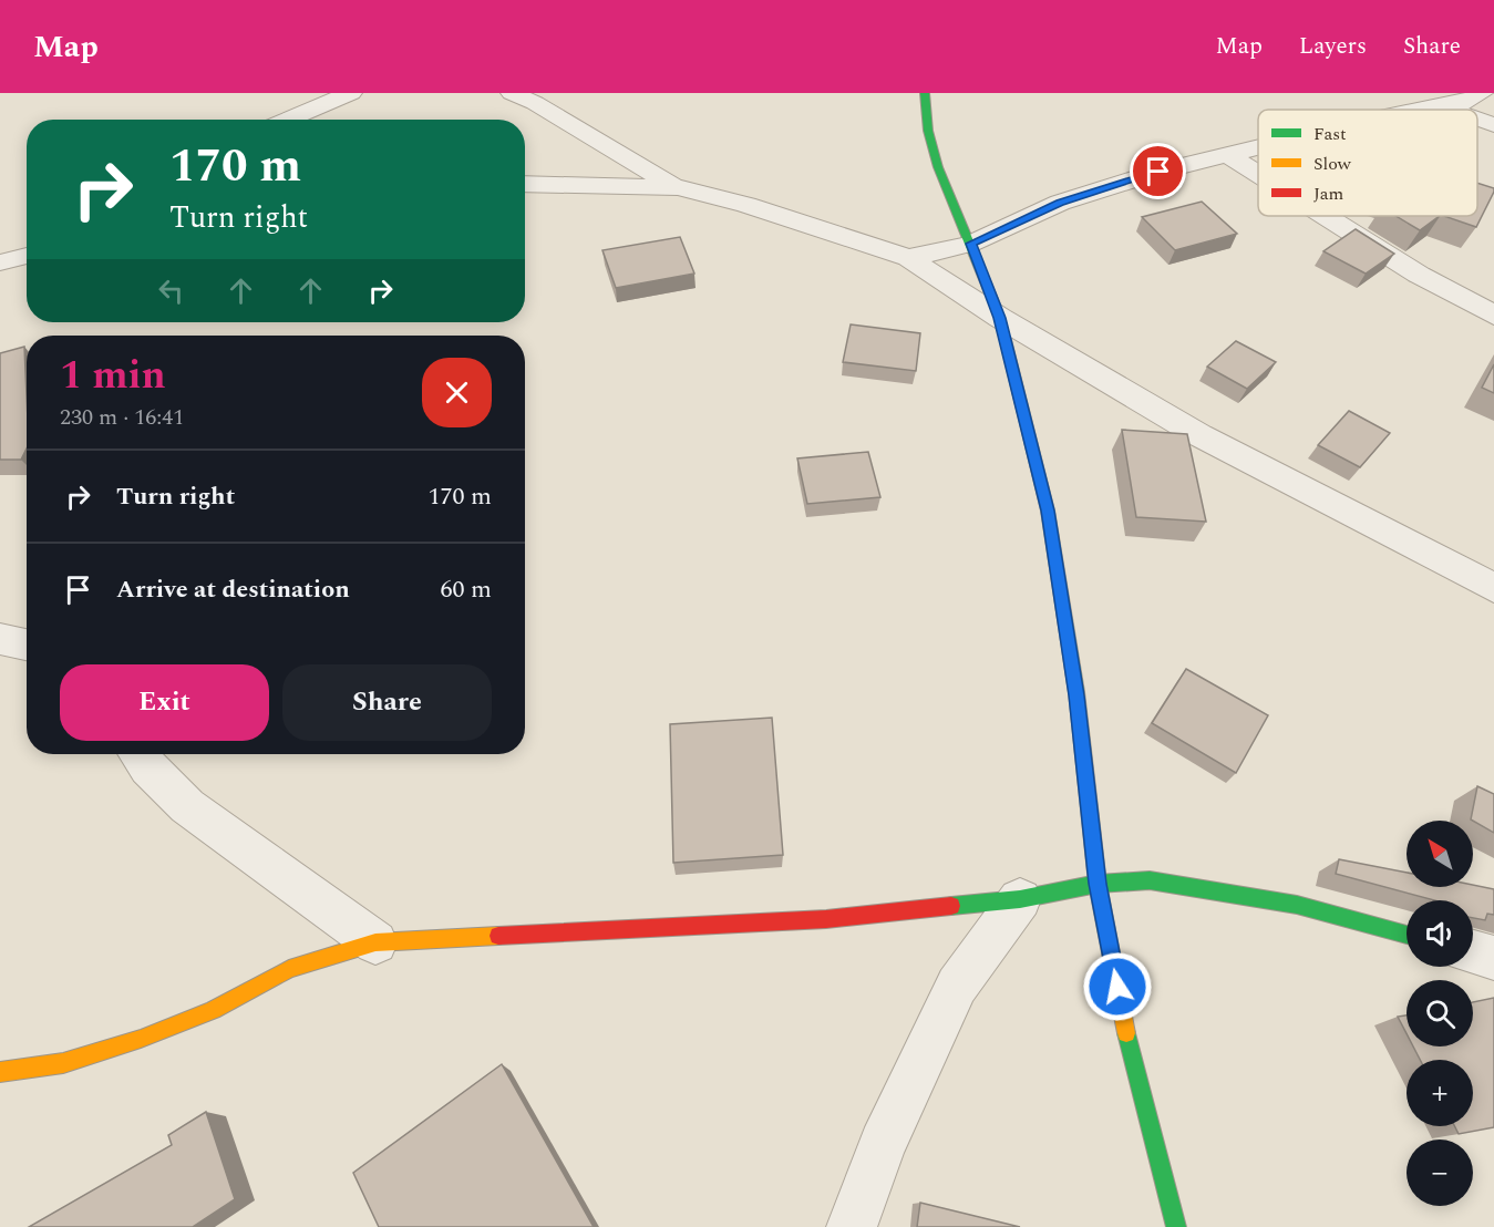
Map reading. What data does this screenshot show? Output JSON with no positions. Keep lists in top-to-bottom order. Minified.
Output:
{"legend":["Fast","Slow","Jam"],"north":"top left","page":{"header":"Map","nav":["Map","Layers","Share"],"turn":["170 m","Turn right"],"heading":["1 min","230 m · 16:41"],"list":[{"name":"Turn right","value":"170 m"},{"name":"Arrive at destination","value":"60 m"}],"buttons":["Exit","Share"],"map_buttons":["+","−"]}}
